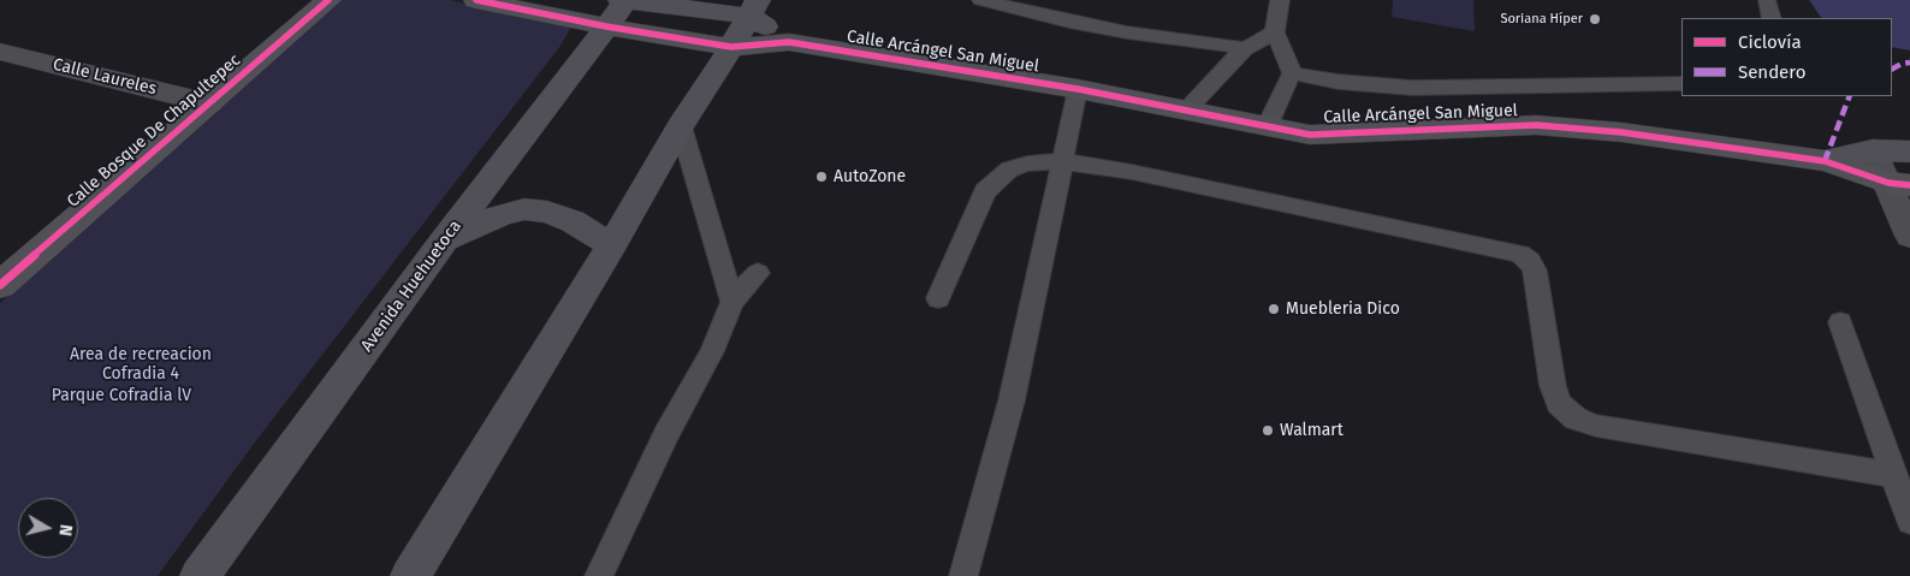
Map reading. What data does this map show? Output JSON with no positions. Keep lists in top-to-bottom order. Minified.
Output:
{"streets":{"street":["Calle Arcángel San Miguel","Calle Laureles","Calle Bosque De Chapultepec","Avenida Huehuetoca"]},"crossings":[["Calle Laureles","Calle Bosque De Chapultepec"]],"parks":["Area de recreacion Cofradia 4","Parque Cofradia lV"],"places":["Soriana Híper","AutoZone","Muebleria Dico","Walmart"],"legend":["Ciclovía","Sendero"],"north":"right"}
